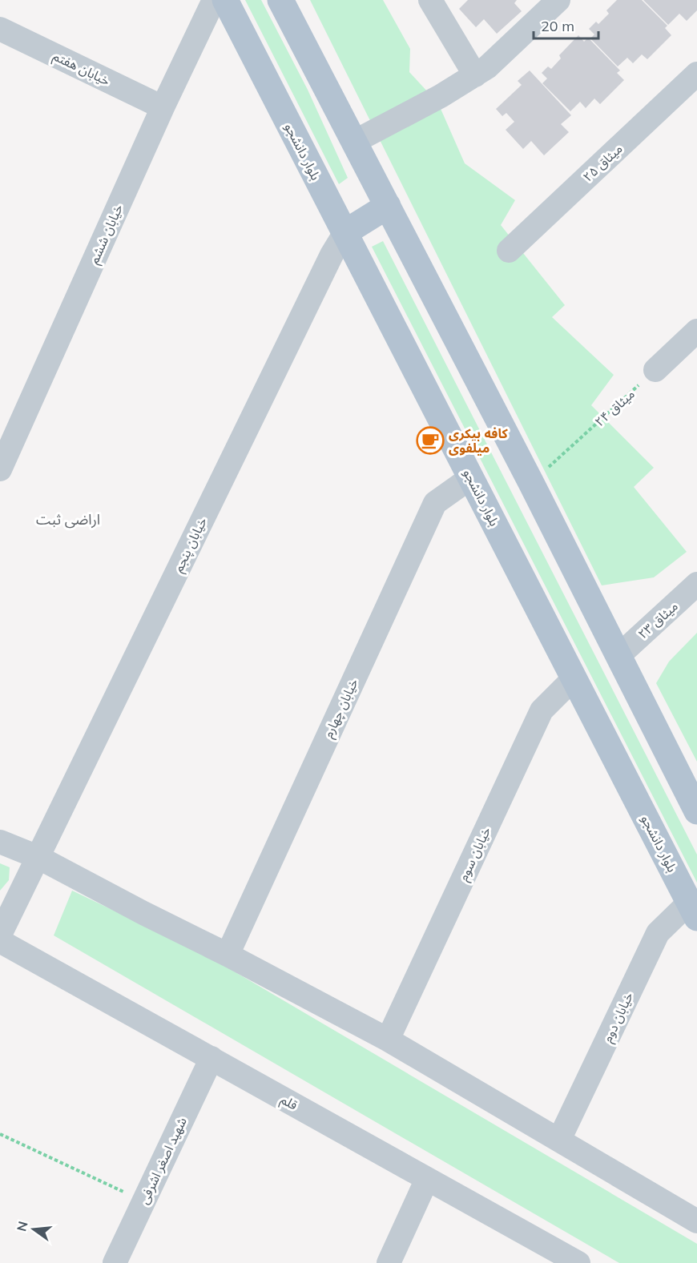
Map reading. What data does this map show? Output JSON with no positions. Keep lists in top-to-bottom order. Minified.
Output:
{"streets":{"main road":["بلوار دانشجو"],"street":["خیابان هفتم","میثاق ۲۵","خیابان ششم","خیابان پنجم","میثاق ۲۳","خیابان چهارم","خیابان سوم","خیابان دوم","قلم","شهید اصغر اشرفی"],"path":["میثاق ۲۴"]},"crossings":[["خیابان هفتم","خیابان ششم"],["بلوار دانشجو","خیابان پنجم"],["بلوار دانشجو","خیابان چهارم"],["بلوار دانشجو","خیابان سوم"],["بلوار دانشجو","خیابان دوم"],["قلم","شهید اصغر اشرفی"]],"districts":["اراضی ثبت"],"places":{"cafe":["کافه بیکری میلفوی"]},"scale_bar":"20 m","north":"left"}
